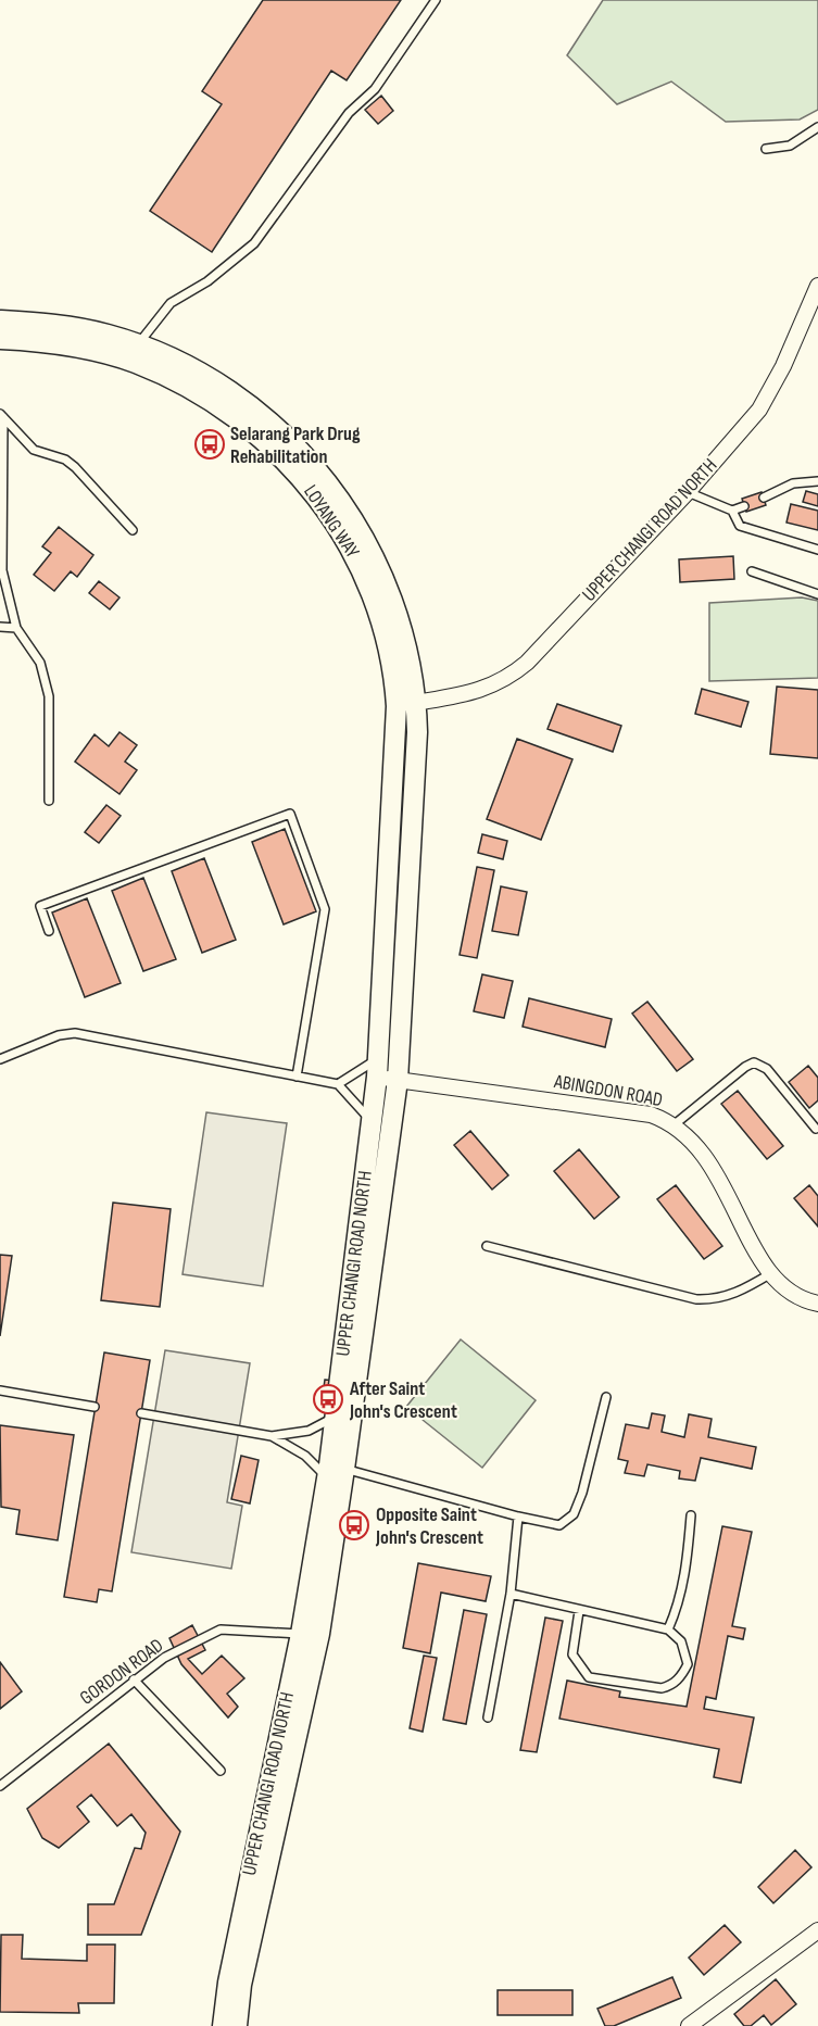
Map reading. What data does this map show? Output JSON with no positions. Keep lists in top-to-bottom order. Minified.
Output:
{"streets":{"street":["LOYANG WAY","UPPER CHANGI ROAD NORTH","ABINGDON ROAD"],"lane":["GORDON ROAD"]},"crossings":[["LOYANG WAY","UPPER CHANGI ROAD NORTH"],["UPPER CHANGI ROAD NORTH","ABINGDON ROAD"],["UPPER CHANGI ROAD NORTH","GORDON ROAD"]],"places":{"bus stop":["Selarang Park Drug Rehabilitation","After Saint John's Crescent","Opposite Saint John's Crescent"]}}
